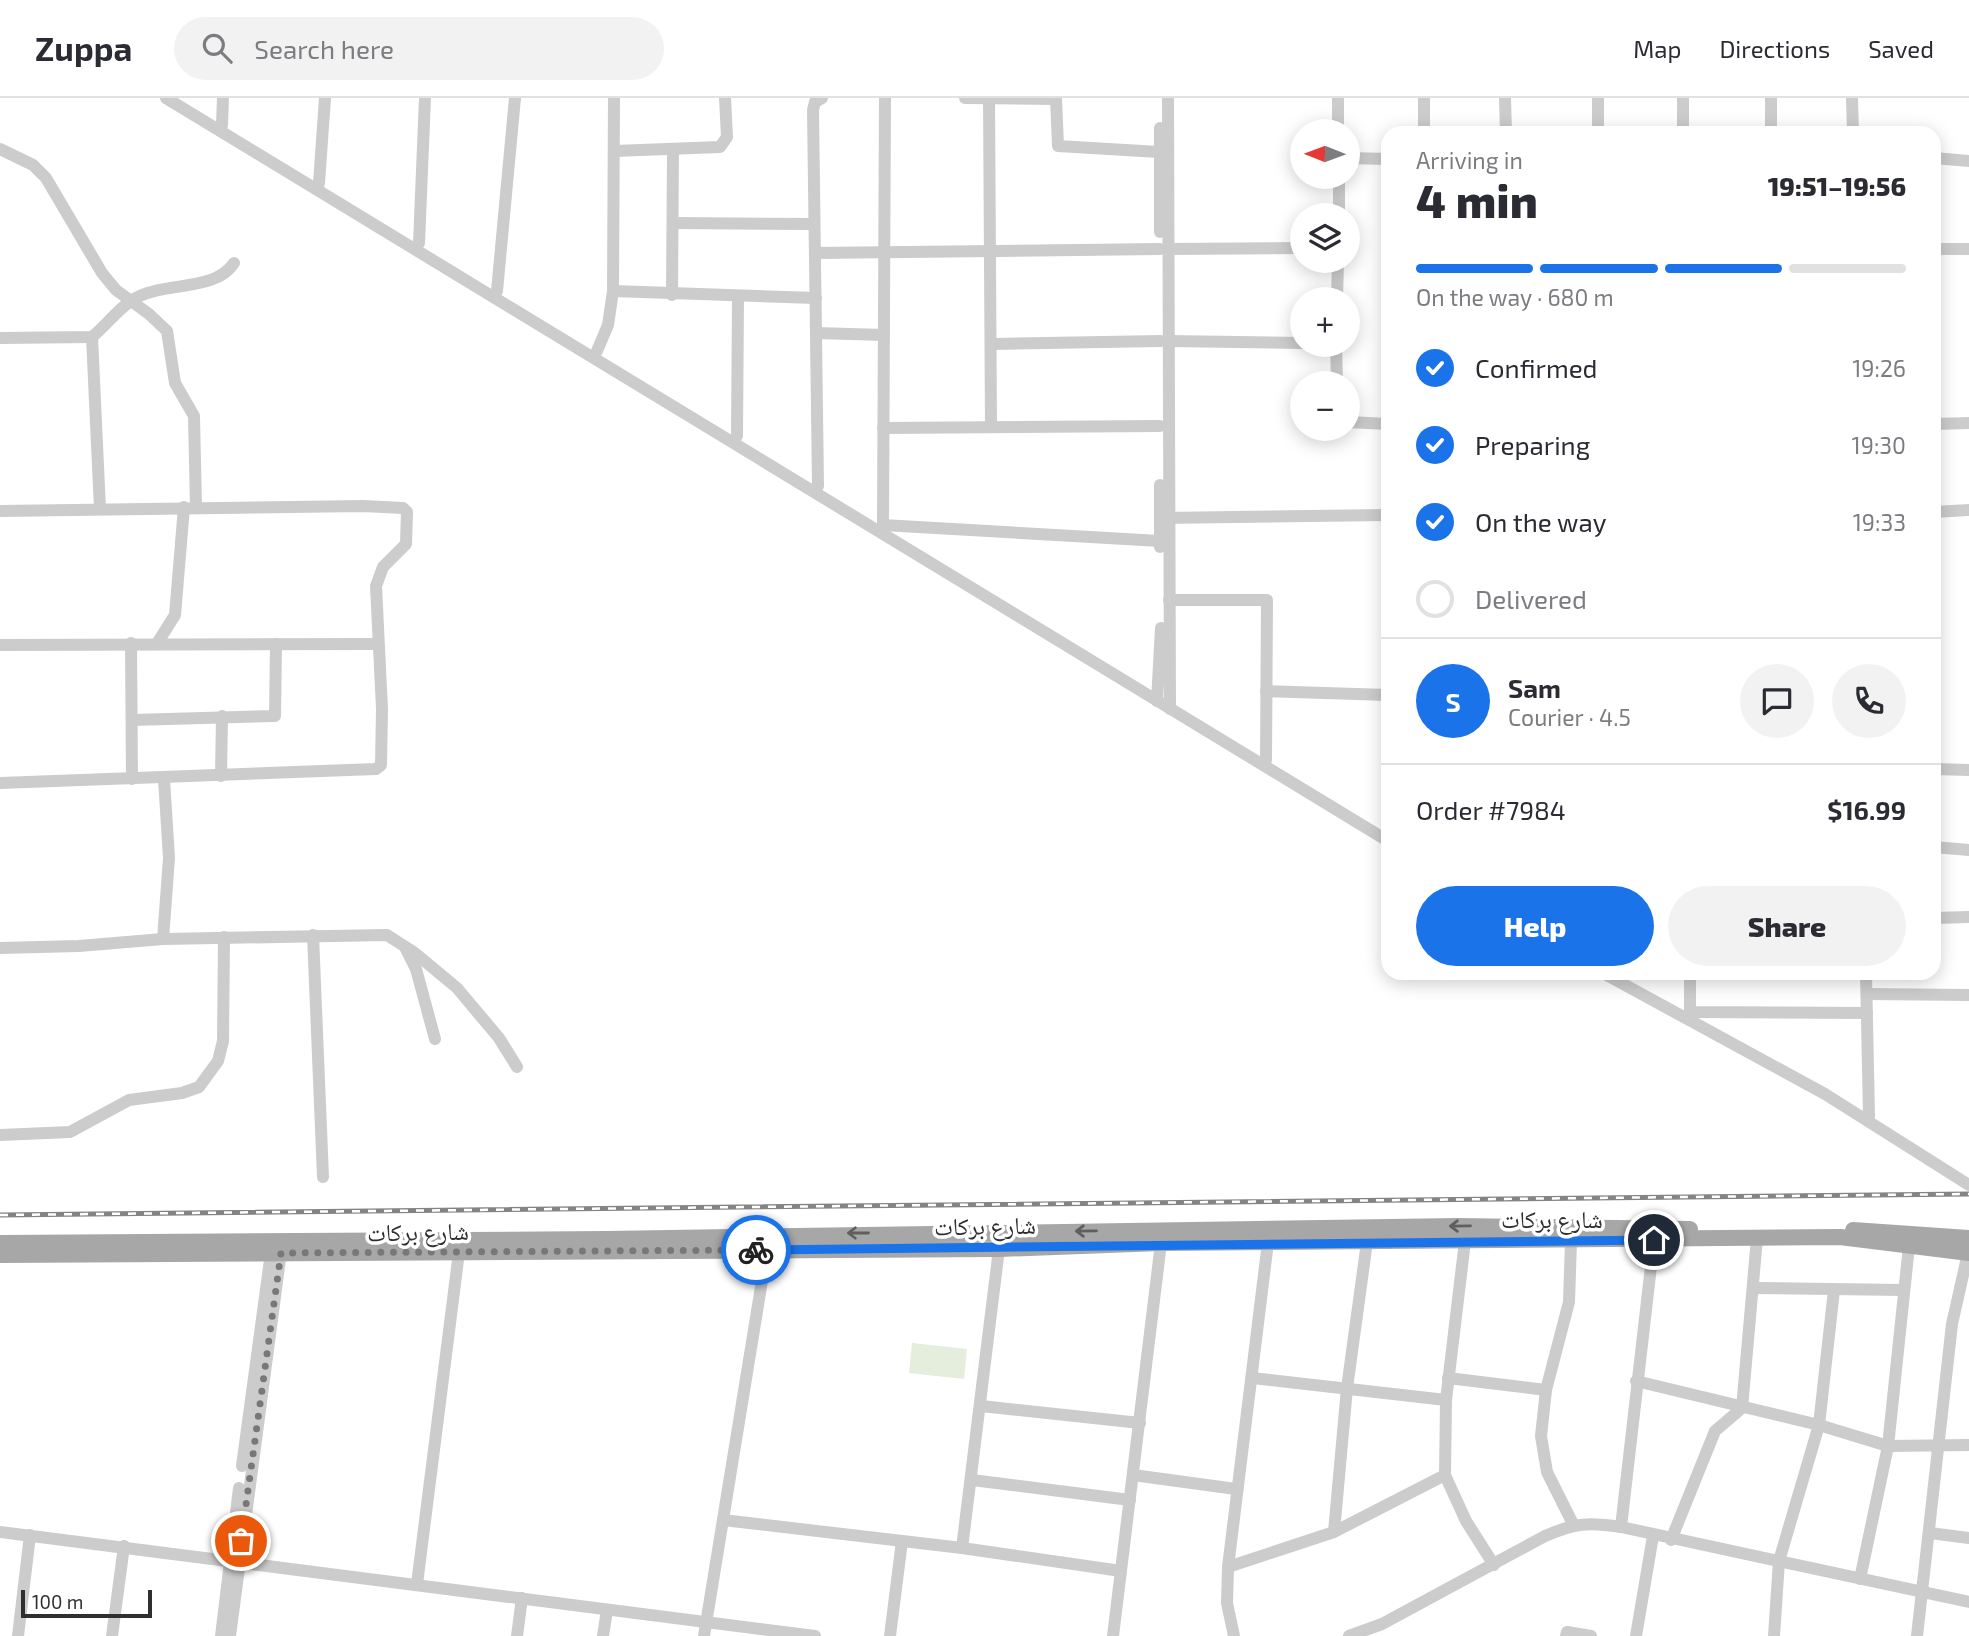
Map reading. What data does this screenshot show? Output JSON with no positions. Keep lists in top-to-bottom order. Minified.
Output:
{"streets":{"main road":["شارع بركات"]},"scale_bar":"100 m","north":"left","page":{"header":"Zuppa","search":"Search here","nav":["Map","Directions","Saved"],"map_buttons":["+","−"],"heading":["4 min","Arriving in","19:51–19:56"],"panel":["Sam","Courier · 4.5","Order #7984","$16.99"],"bar":"On the way · 680 m","list":[["Confirmed","19:26"],["Preparing","19:30"],["On the way","19:33"],"Delivered"],"round":"S","buttons":["Help","Share"],"scale":"100 m"}}
